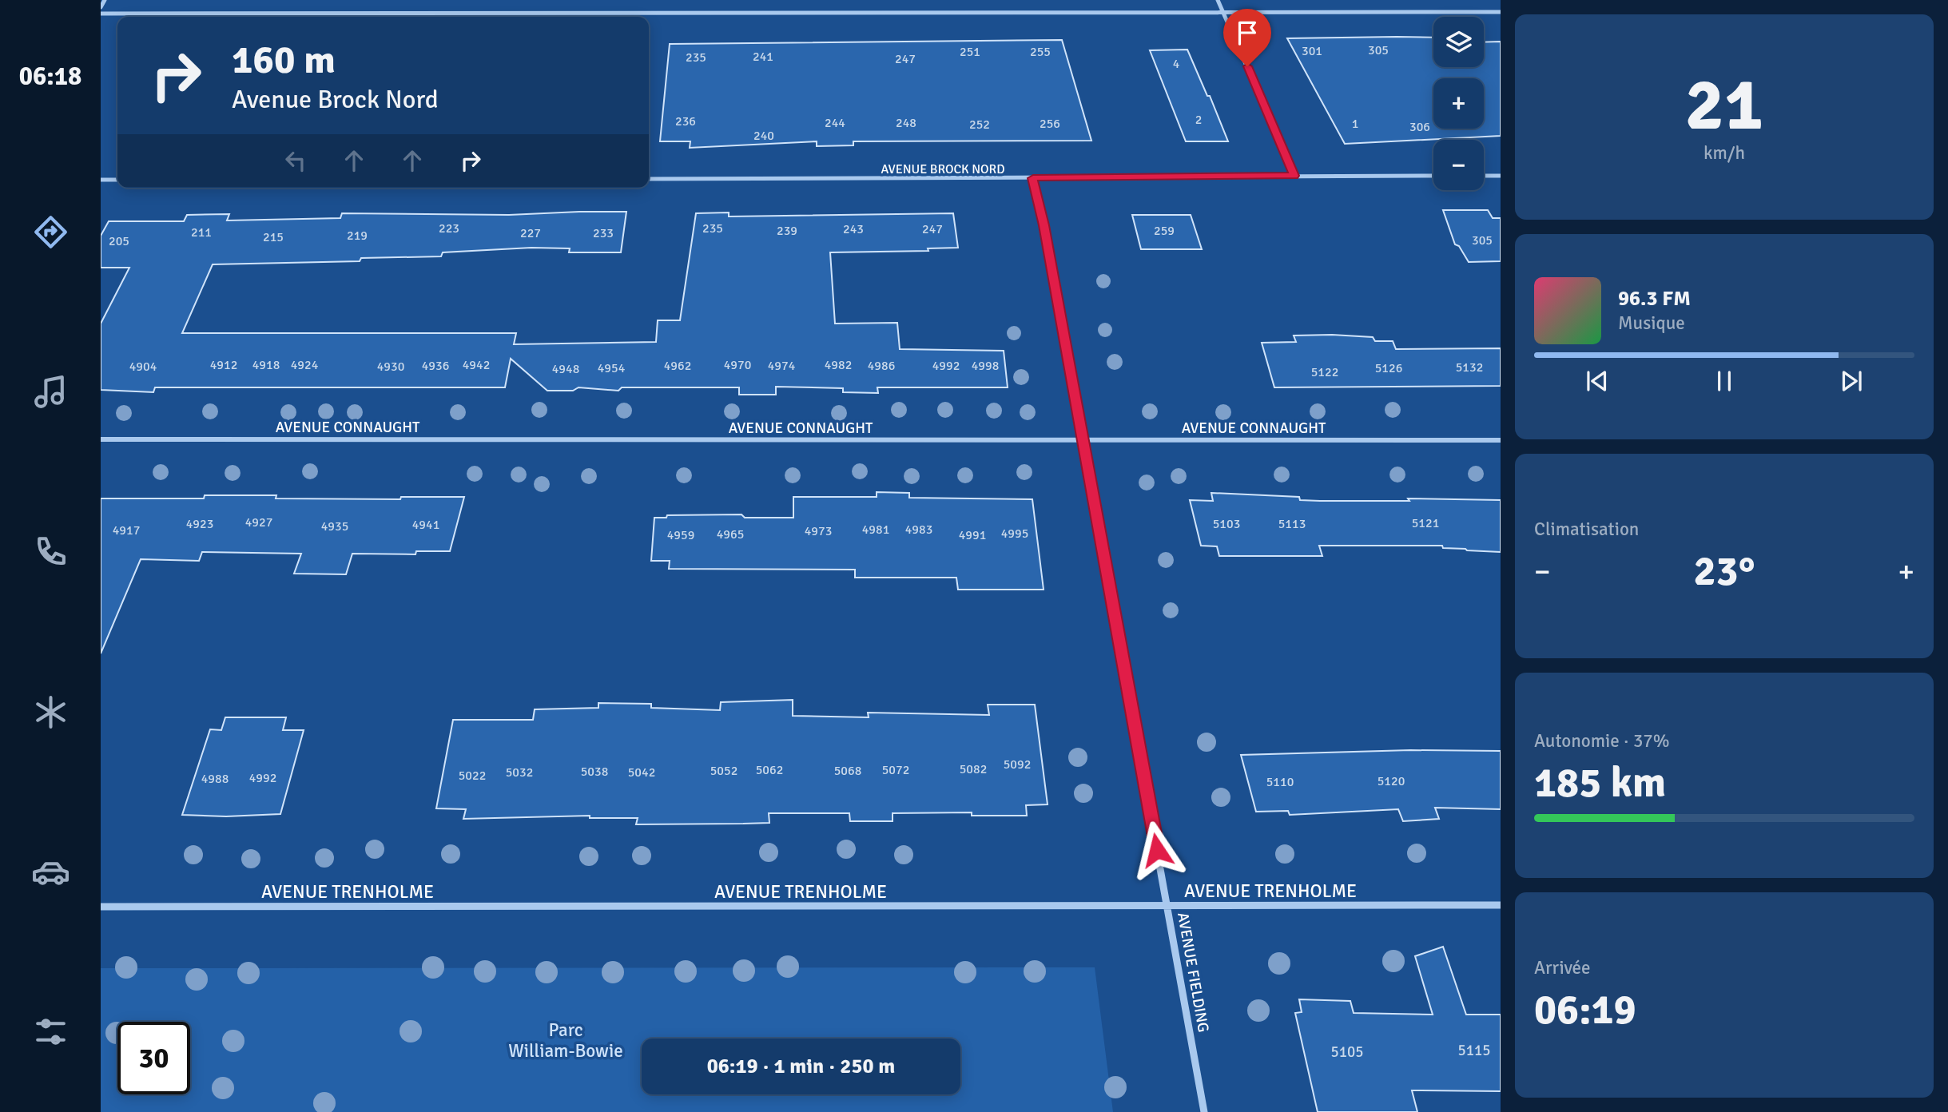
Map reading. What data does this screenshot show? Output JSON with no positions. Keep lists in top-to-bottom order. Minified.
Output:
{"streets":{"street":["AVENUE BROCK NORD","AVENUE CONNAUGHT","AVENUE TRENHOLME","AVENUE FIELDING"]},"crossings":[["AVENUE BROCK NORD","AVENUE FIELDING"],["AVENUE CONNAUGHT","AVENUE FIELDING"],["AVENUE TRENHOLME","AVENUE FIELDING"]],"parks":["Parc William-Bowie"],"house_numbers":["305","301","251","255","241","235","247","4","2","236","244","248","256","1","252","306","240","223","235","243","247","239","259","211","227","233","219","215","305","205","4912","4918","4924","4942","4970","4982","4936","4962","4974","4986","4992","4998","4904","4930","5132","4954","5126","4948","5122","4927","5121","4923","5103","5113","4941","4935","4981","4983","4917","4973","4995","4965","4959","4991","5092","5082","5062","5072","5052","5068","5038","5032","5042","5022","4992","4988","5120","5110","5115","5105"],"page":{"tabs":"06:18","tile":[["21","km/h"],"Climatisation",["Autonomie · 37%","185 km"],["Arrivée","06:19"]],"map_buttons":["+","−"],"turn":["160 m","Avenue Brock Nord"],"song":["96.3 FM","Musique"],"heat":["−","23°","+"],"limit":"30","trip":"06:19 · 1 min · 250 m"}}
